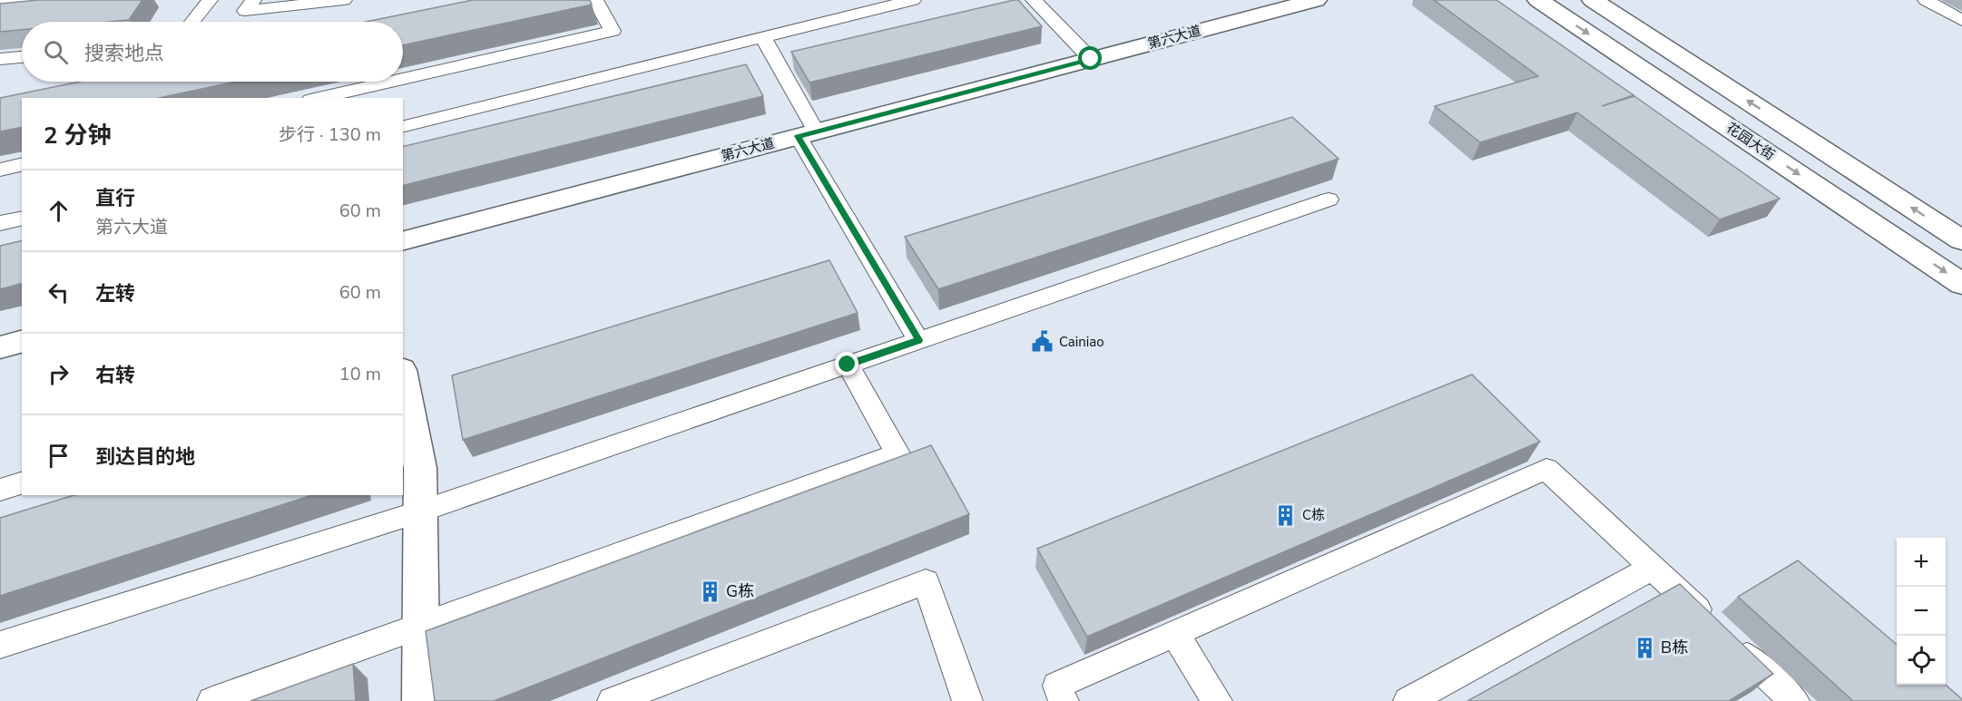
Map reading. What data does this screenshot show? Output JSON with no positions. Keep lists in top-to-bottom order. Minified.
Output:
{"streets":{"street":["第六大道","花园大街"]},"places":{"public building":["Cainiao"],"building":["C栋","G栋","B栋"]},"page":{"search":"搜索地点","heading":["2 分钟","步行 · 130 m"],"list":[["直行","第六大道","60 m"],["左转","60 m"],["右转","10 m"],"到达目的地"],"map_buttons":["+","−"]}}
